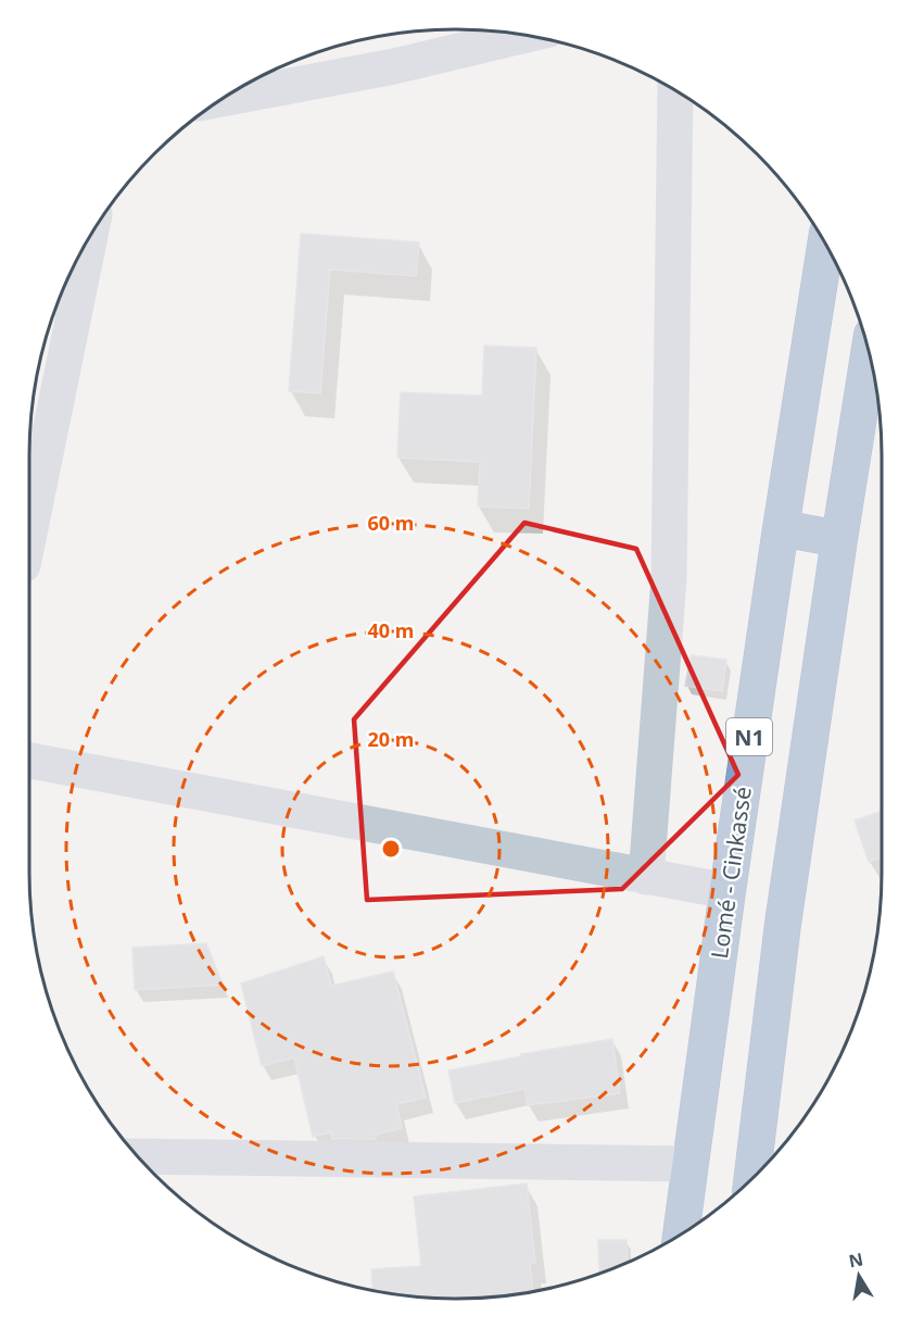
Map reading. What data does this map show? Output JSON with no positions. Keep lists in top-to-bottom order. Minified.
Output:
{"streets":{"highway":["N1","Lomé - Cinkassé"]},"north":"top","rings":["60 m","40 m","20 m"]}
